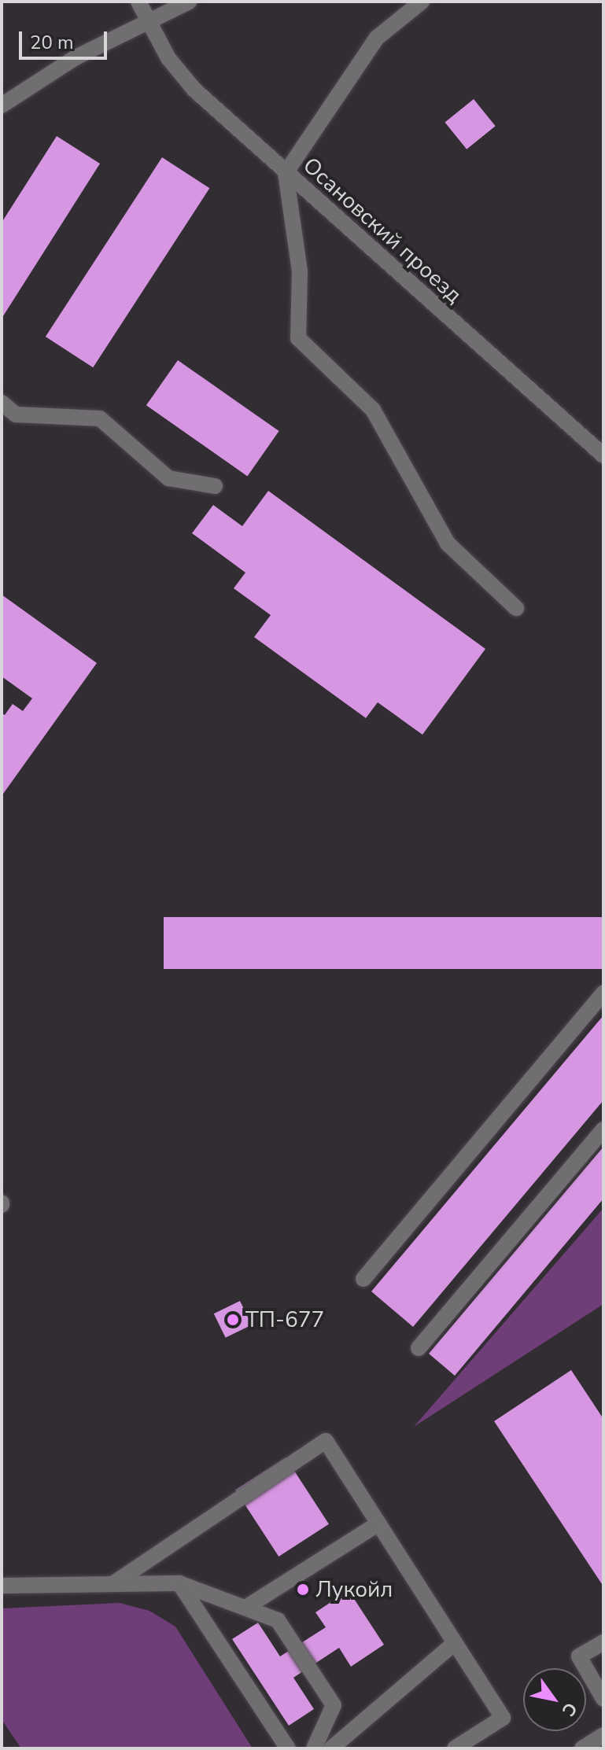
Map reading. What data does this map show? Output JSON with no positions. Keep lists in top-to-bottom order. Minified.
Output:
{"streets":{"street":["Осановский проезд"]},"places":["ТП-677","Лукойл"],"scale_bar":"20 m","north":"bottom right"}
